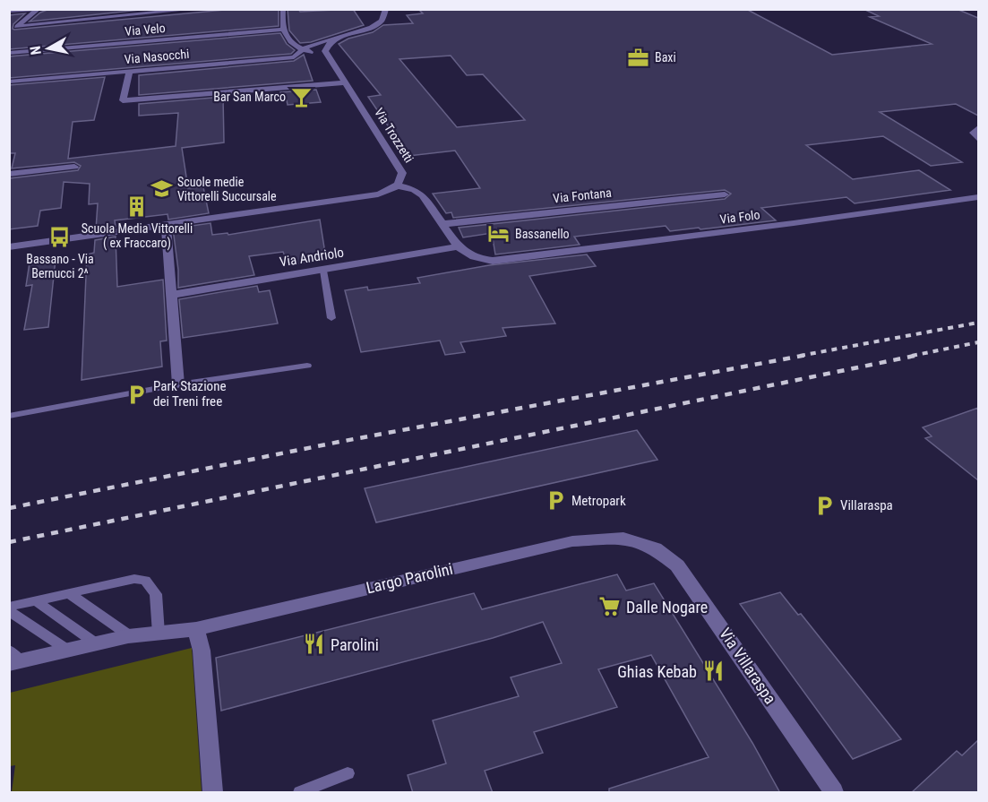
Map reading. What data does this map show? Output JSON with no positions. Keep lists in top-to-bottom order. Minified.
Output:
{"streets":{"street":["Via Velo","Via Nasocchi","Via Trozzetti","Via Fontana","Via Folo","Via Andriolo","Largo Parolini","Via Villaraspa"]},"crossings":[["Via Folo","Via Andriolo"],["Largo Parolini","Via Villaraspa"]],"places":{"office":["Baxi"],"bar":["Bar San Marco"],"school or university":["Scuole medie Vittorelli Succursale"],"building":["Scuola Media Vittorelli ( ex Fraccaro)"],"hotel":["Bassanello"],"bus stop":["Bassano - Via Bernucci 2^"],"parking":["Park Stazione dei Treni free","Metropark","Villaraspa"],"supermarket":["Dalle Nogare"],"restaurant":["Parolini","Ghias Kebab"]},"north":"left"}
